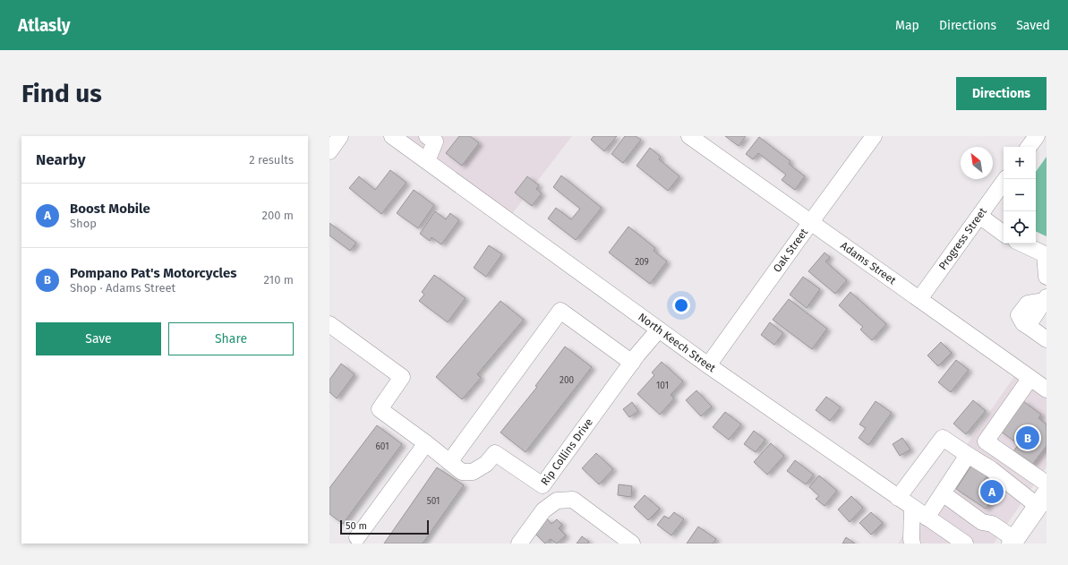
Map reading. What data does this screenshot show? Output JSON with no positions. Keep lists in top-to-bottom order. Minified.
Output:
{"streets":{"street":["Progress Street","Oak Street","Adams Street","North Keech Street","Rip Collins Drive"]},"crossings":[["Progress Street","Adams Street"],["Oak Street","Adams Street"],["Oak Street","North Keech Street"],["North Keech Street","Rip Collins Drive"]],"house_numbers":["209","200","101","601","501"],"scale_bar":"50 m","north":"top left","page":{"header":"Atlasly","nav":["Map","Directions","Saved"],"buttons":["Directions",["Save","Share"]],"title":"Find us","heading":["Nearby","2 results"],"map_buttons":["+","−"],"list":[{"mark":"A","name":"Boost Mobile","note":"Shop","value":"200 m"},{"mark":"B","name":"Pompano Pat's Motorcycles","note":"Shop · Adams Street","value":"210 m"}],"pins":["B","A"],"scale":"50 m"}}
